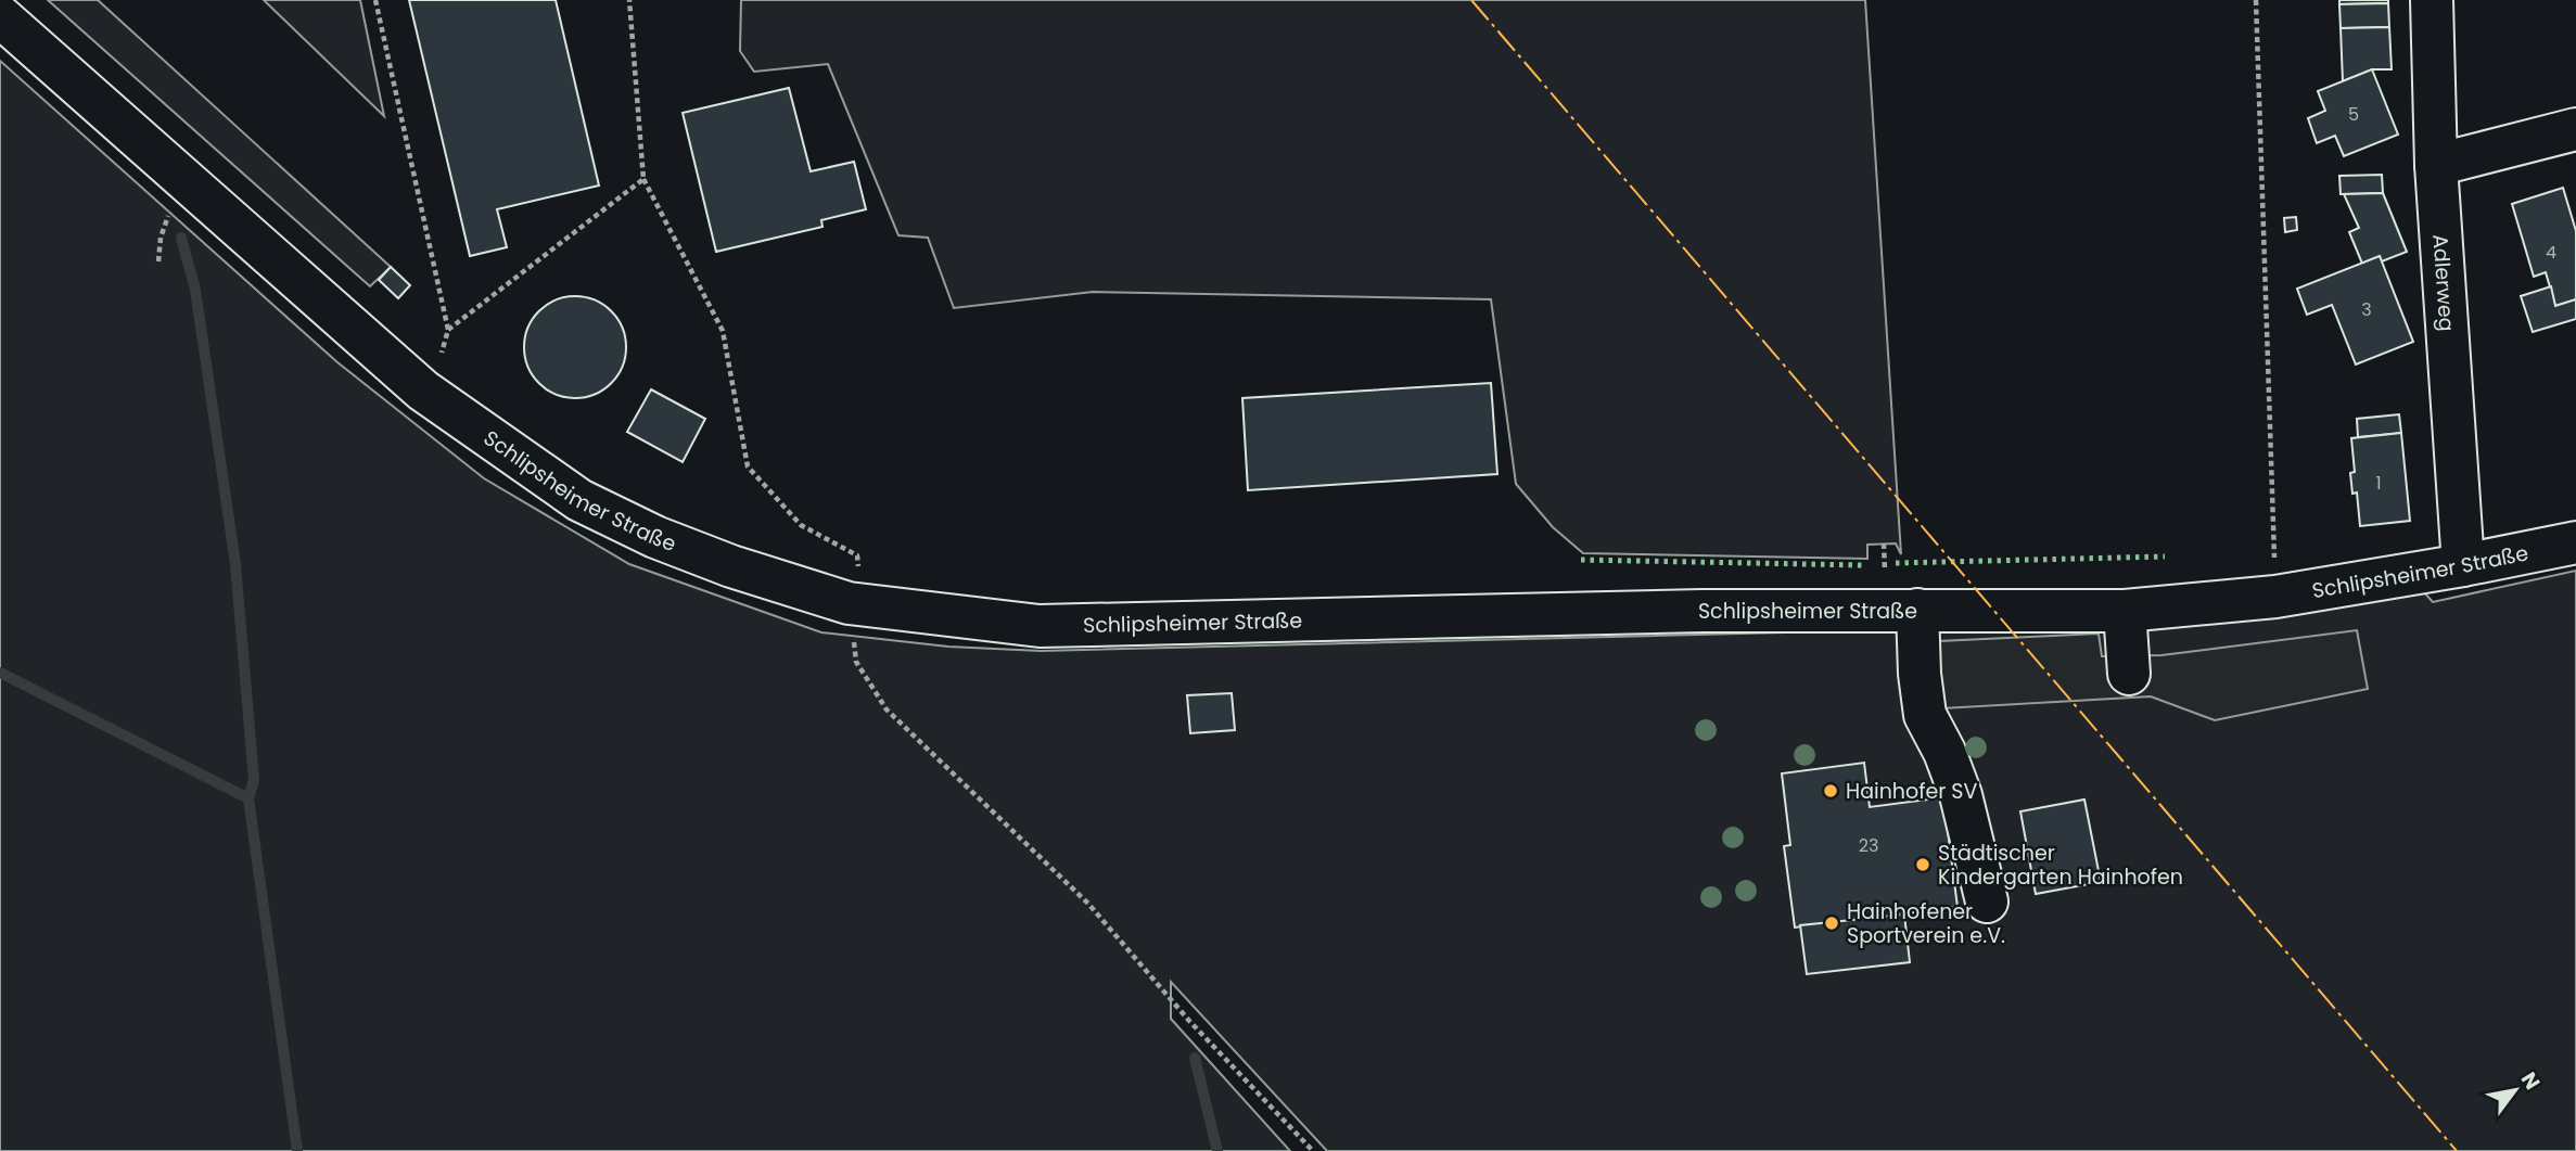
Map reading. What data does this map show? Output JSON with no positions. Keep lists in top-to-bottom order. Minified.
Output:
{"streets":{"street":["Adlerweg","Schlipsheimer Straße"]},"crossings":[["Adlerweg","Schlipsheimer Straße"]],"places":["Hainhofer SV","Städtischer Kindergarten Hainhofen","Hainhofener Sportverein e.V."],"house_numbers":["5","4","3","1","23"],"north":"top right"}
